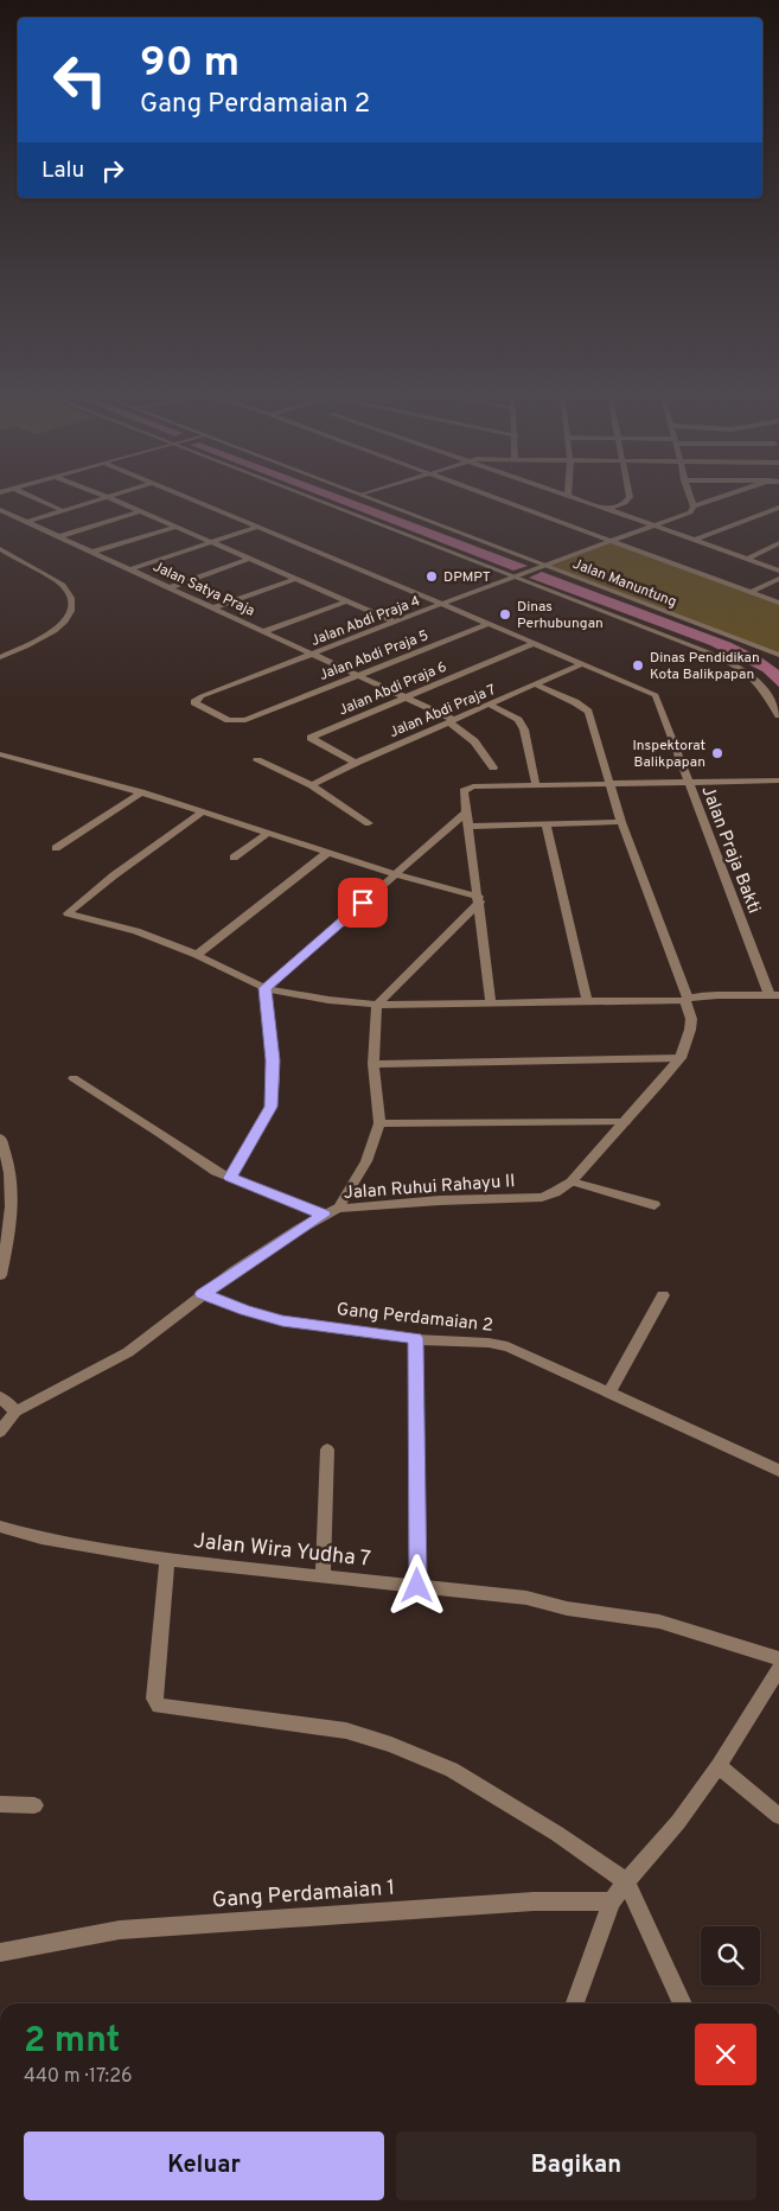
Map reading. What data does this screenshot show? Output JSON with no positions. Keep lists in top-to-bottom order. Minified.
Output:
{"streets":{"street":["Jalan Manuntung","Jalan Satya Praja","Jalan Abdi Praja 4","Jalan Abdi Praja 5","Jalan Abdi Praja 6","Jalan Abdi Praja 7","Jalan Praja Bakti","Jalan Ruhui Rahayu II","Gang Perdamaian 2","Jalan Wira Yudha 7","Gang Perdamaian 1"]},"crossings":[["Jalan Manuntung","Jalan Abdi Praja 4"],["Jalan Satya Praja","Jalan Abdi Praja 4"],["Jalan Satya Praja","Jalan Abdi Praja 5"],["Jalan Satya Praja","Jalan Abdi Praja 6"],["Jalan Satya Praja","Jalan Abdi Praja 7"],["Jalan Abdi Praja 4","Jalan Abdi Praja 5"],["Jalan Abdi Praja 6","Jalan Abdi Praja 7"],["Jalan Abdi Praja 7","Jalan Praja Bakti"],["Jalan Abdi Praja 7","Jalan Ruhui Rahayu II"],["Jalan Ruhui Rahayu II","Gang Perdamaian 2"]],"places":["DPMPT","Dinas Perhubungan","Dinas Pendidikan Kota Balikpapan","Inspektorat Balikpapan"],"page":{"turn":["90 m","Gang Perdamaian 2"],"then":"Lalu","heading":["2 mnt","440 m · 17:26"],"buttons":["Keluar","Bagikan"]}}
